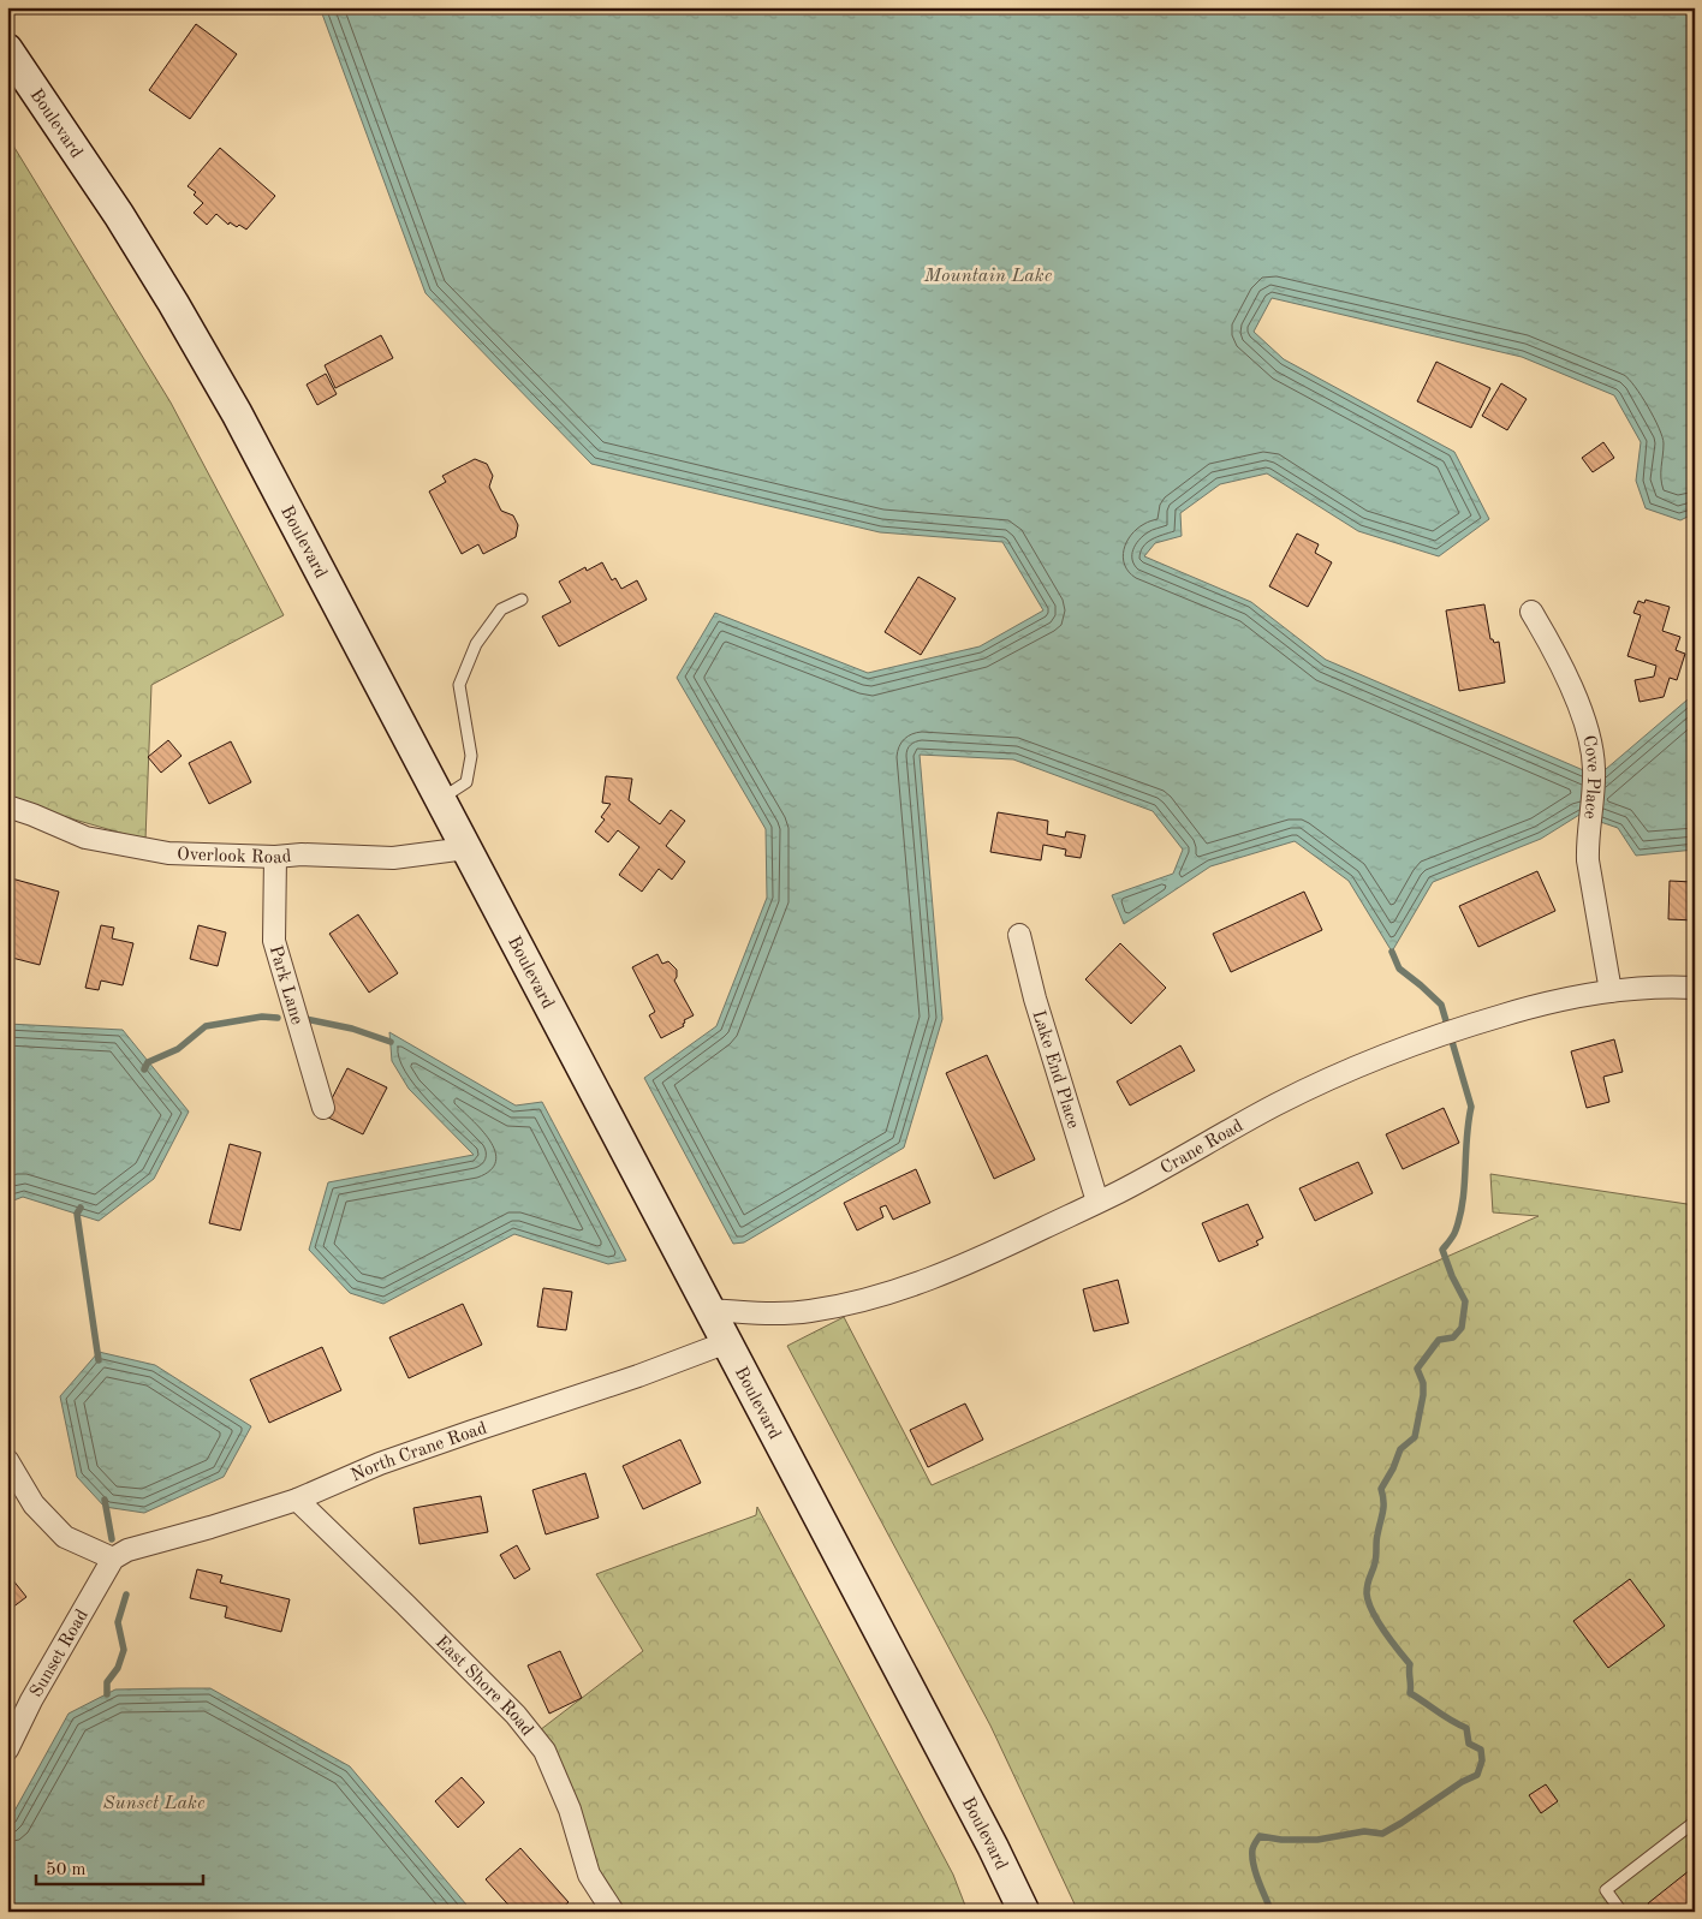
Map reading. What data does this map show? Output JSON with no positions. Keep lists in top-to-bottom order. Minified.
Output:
{"streets":{"main road":["Boulevard"],"street":["Cove Place","Overlook Road","Park Lane","Lake End Place","Crane Road","North Crane Road","Sunset Road","East Shore Road"]},"crossings":[["Boulevard","Overlook Road"],["Boulevard","Crane Road"],["Boulevard","North Crane Road"],["Cove Place","Crane Road"],["Overlook Road","Park Lane"],["Lake End Place","Crane Road"],["North Crane Road","Sunset Road"],["North Crane Road","East Shore Road"]],"water":["Mountain Lake","Sunset Lake"],"scale_bar":"50 m"}
